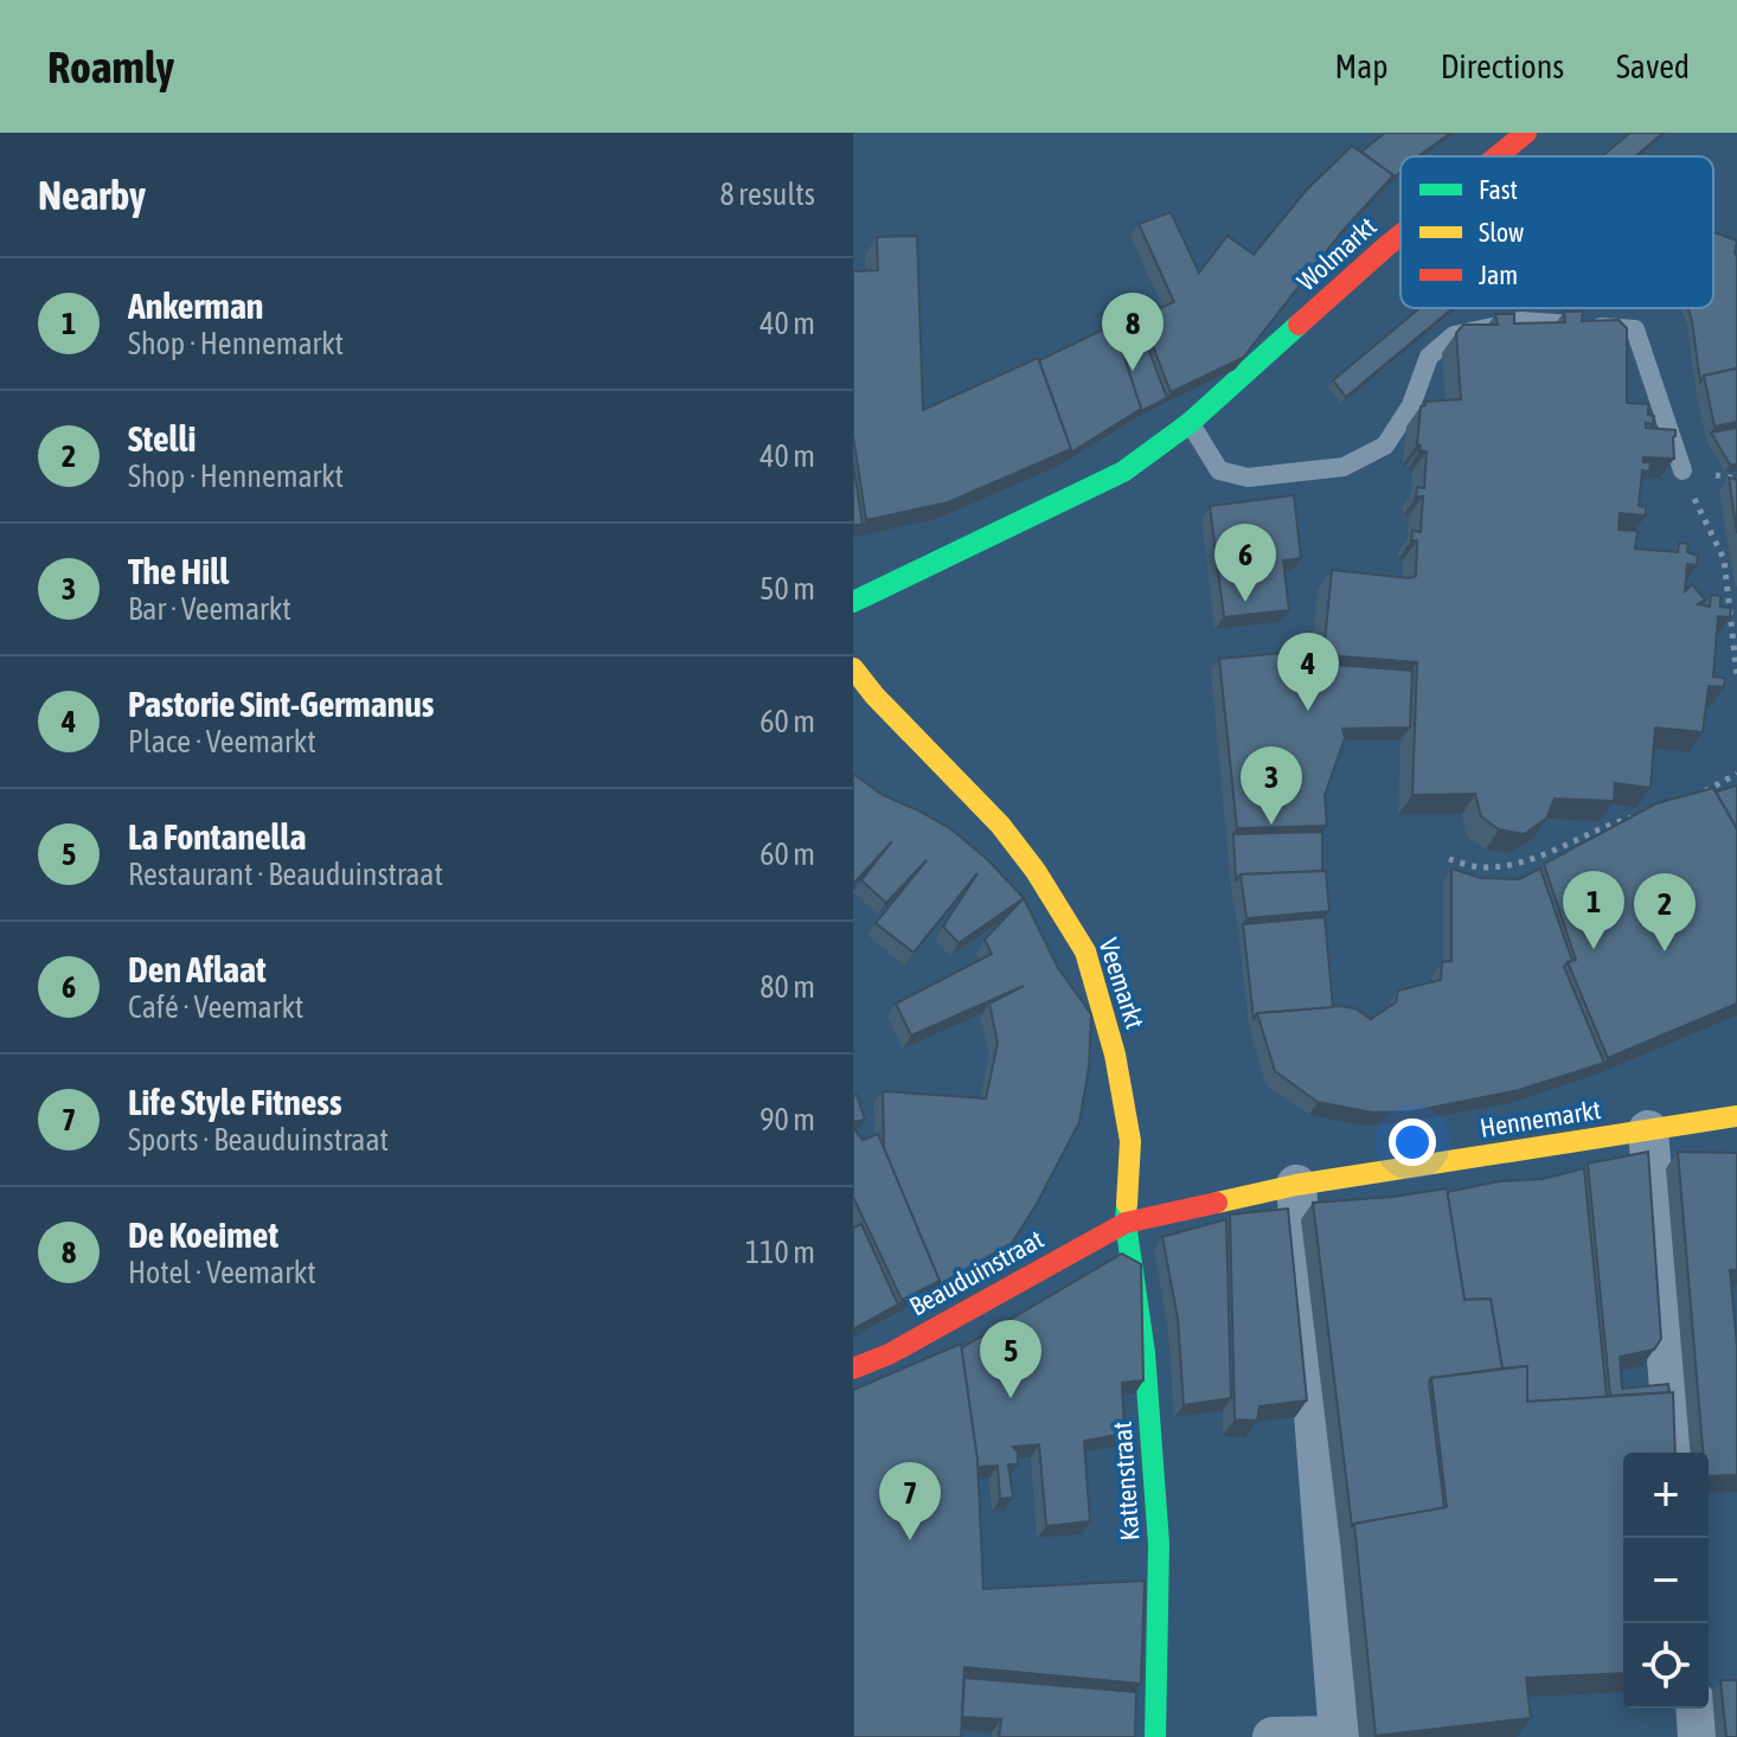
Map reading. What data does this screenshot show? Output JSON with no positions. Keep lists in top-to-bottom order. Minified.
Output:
{"streets":{"street":["Wolmarkt","Veemarkt","Hennemarkt","Beauduinstraat","Kattenstraat"]},"crossings":[["Veemarkt","Beauduinstraat"],["Veemarkt","Kattenstraat"],["Beauduinstraat","Kattenstraat"]],"legend":["Fast","Slow","Jam"],"page":{"header":"Roamly","nav":["Map","Directions","Saved"],"heading":["Nearby","8 results"],"list":[{"mark":"1","name":"Ankerman","note":"Shop · Hennemarkt","value":"40 m"},{"mark":"2","name":"Stelli","note":"Shop · Hennemarkt","value":"40 m"},{"mark":"3","name":"The Hill","note":"Bar · Veemarkt","value":"50 m"},{"mark":"4","name":"Pastorie Sint-Germanus","note":"Place · Veemarkt","value":"60 m"},{"mark":"5","name":"La Fontanella","note":"Restaurant · Beauduinstraat","value":"60 m"},{"mark":"6","name":"Den Aflaat","note":"Café · Veemarkt","value":"80 m"},{"mark":"7","name":"Life Style Fitness","note":"Sports · Beauduinstraat","value":"90 m"},{"mark":"8","name":"De Koeimet","note":"Hotel · Veemarkt","value":"110 m"}],"pins":["8","6","4","3","1","2","5","7"],"map_buttons":["+","−"]}}
